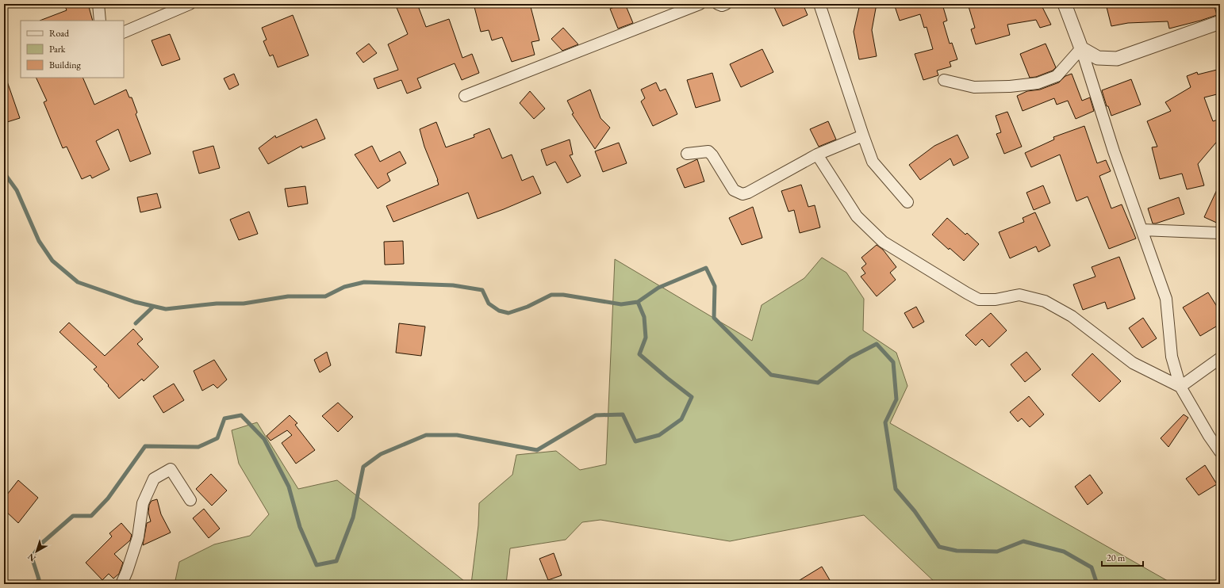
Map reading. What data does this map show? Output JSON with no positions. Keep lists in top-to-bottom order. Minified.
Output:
{"legend":["Road","Park","Building"],"scale_bar":"20 m","north":"bottom left"}
